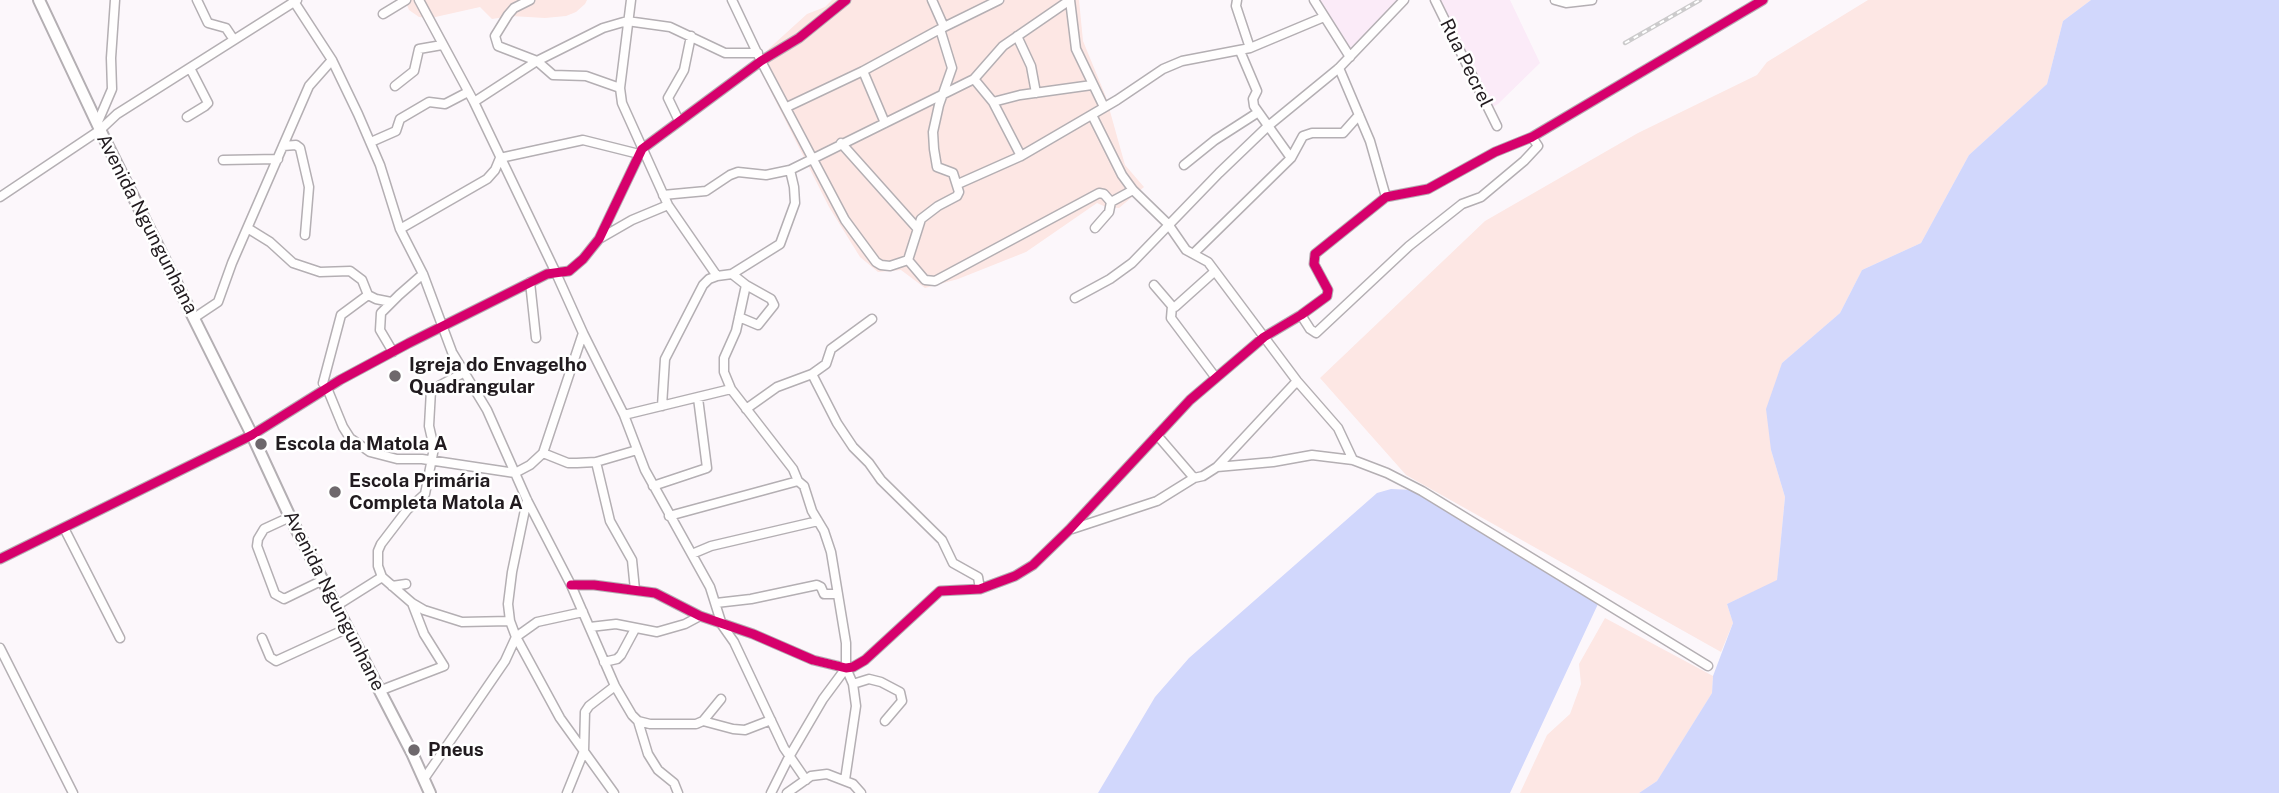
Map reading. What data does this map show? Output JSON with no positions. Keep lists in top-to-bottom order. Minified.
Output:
{"streets":{"street":["Rua Pecrel","Avenida Ngungunhana","Avenida Ngungunhane"]},"crossings":[["Avenida Ngungunhana","Avenida Ngungunhane"]],"places":["Igreja do Envagelho Quadrangular","Escola da Matola A","Escola Primária Completa Matola A","Pneus"]}
